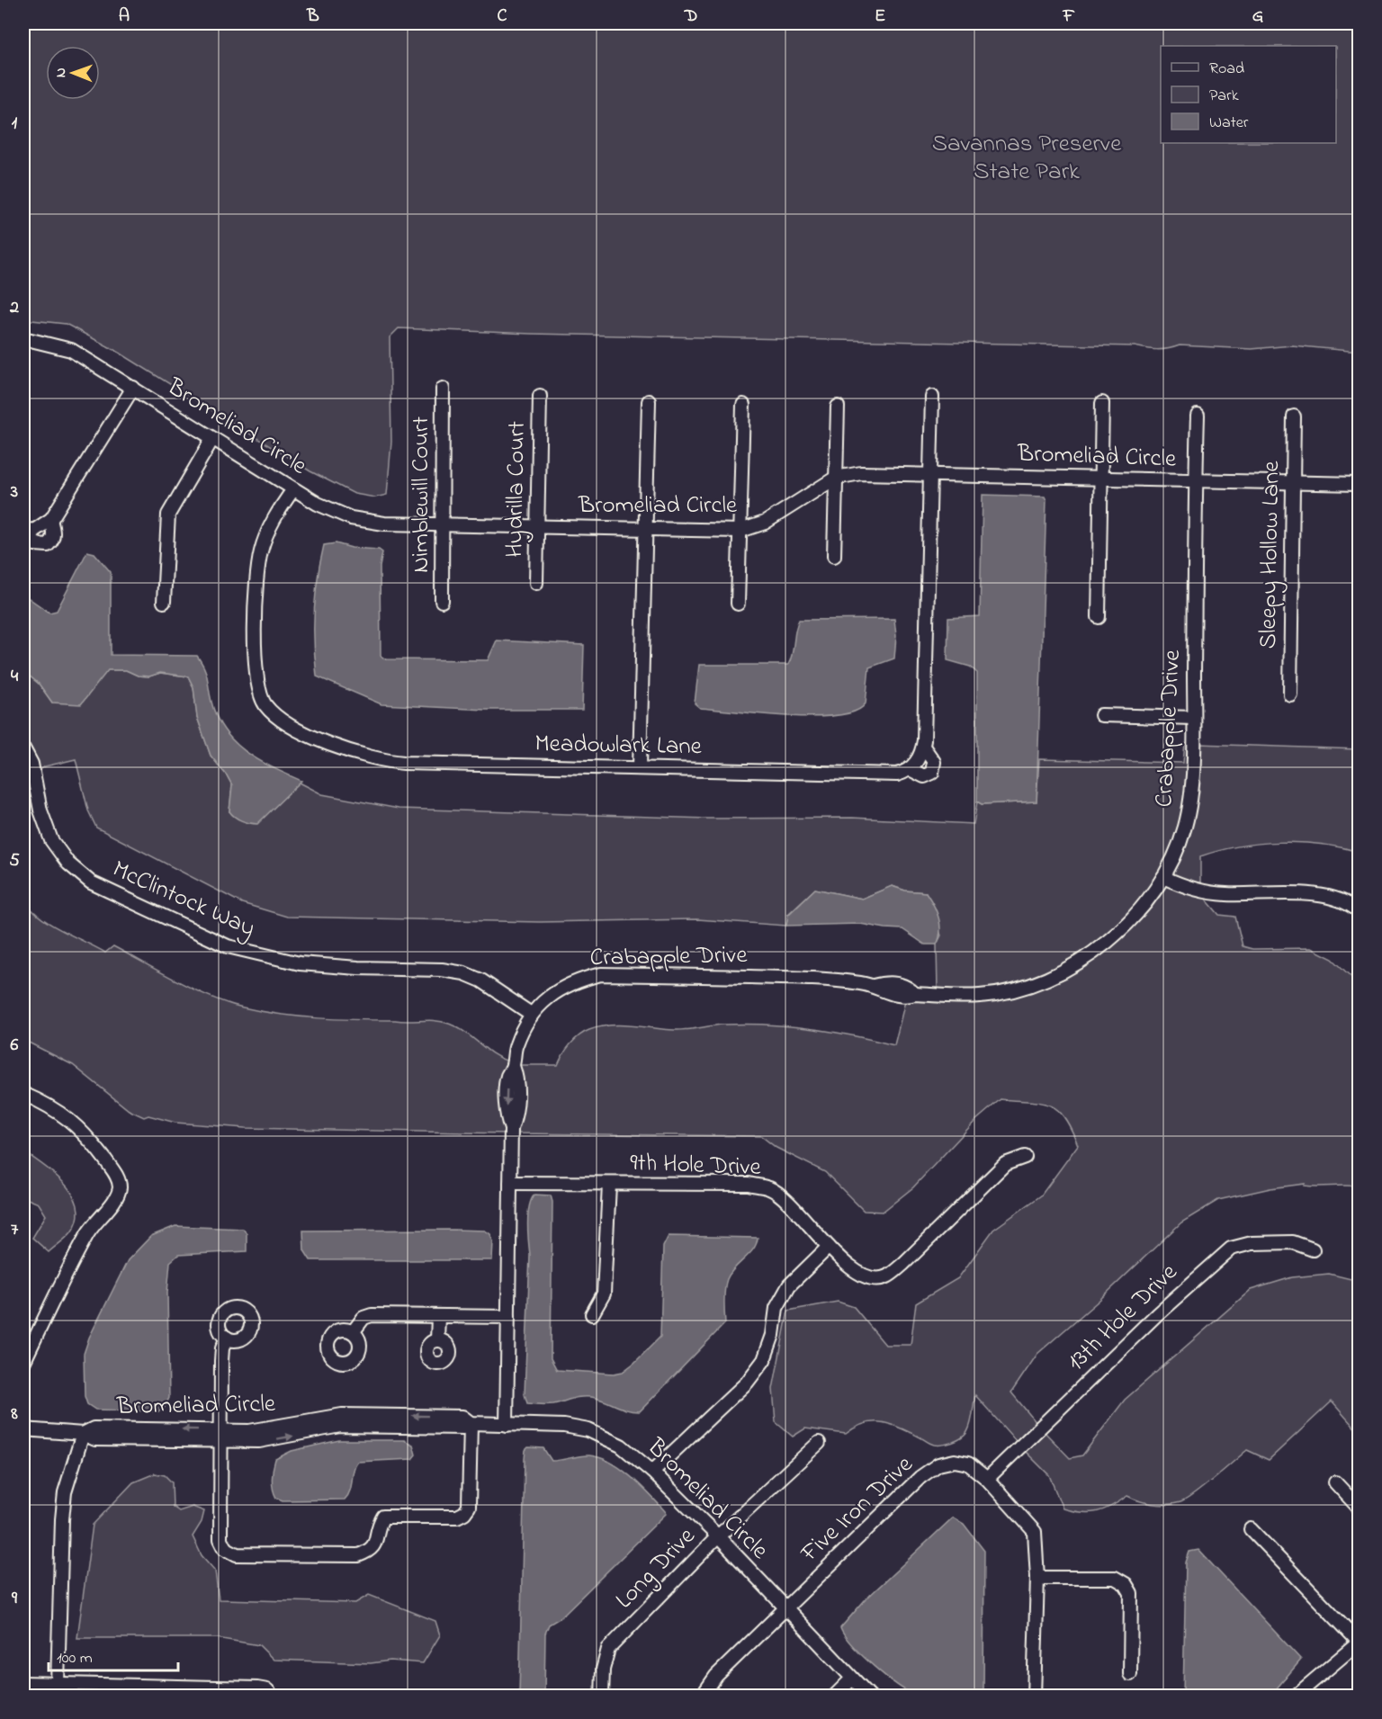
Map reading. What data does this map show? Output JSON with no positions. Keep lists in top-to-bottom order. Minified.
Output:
{"streets":{"street":["Bromeliad Circle","Hydrilla Court","Nimblewill Court","Sleepy Hollow Lane","Crabapple Drive","Meadowlark Lane","McClintock Way","9th Hole Drive","13th Hole Drive","Five Iron Drive","Long Drive"]},"crossings":[["Bromeliad Circle","Hydrilla Court"],["Bromeliad Circle","Nimblewill Court"],["Bromeliad Circle","Sleepy Hollow Lane"],["Bromeliad Circle","Crabapple Drive"],["Bromeliad Circle","Meadowlark Lane"],["Bromeliad Circle","Five Iron Drive"],["Bromeliad Circle","Long Drive"],["Crabapple Drive","McClintock Way"],["Crabapple Drive","9th Hole Drive"],["13th Hole Drive","Five Iron Drive"]],"parks":["Savannas Preserve State Park"],"legend":["Road","Park","Water"],"scale_bar":"100 m","north":"left","grid":{"columns":["A","B","C","D","E","F","G"],"rows":["1","2","3","4","5","6","7","8","9"]}}
